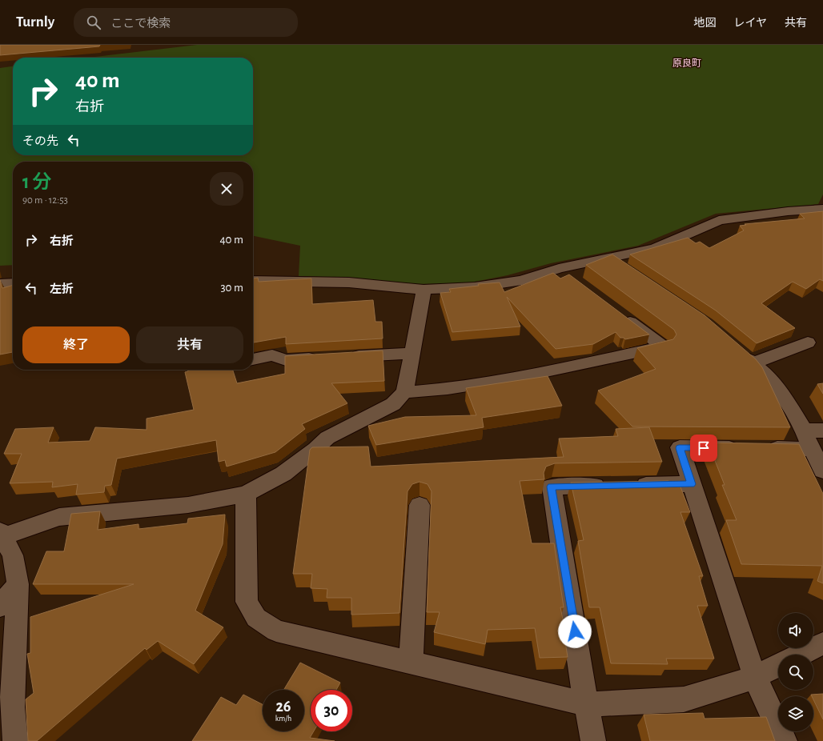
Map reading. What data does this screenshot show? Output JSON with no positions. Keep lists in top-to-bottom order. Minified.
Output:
{"districts":["原良町"],"page":{"header":"Turnly","search":"ここで検索","nav":["地図","レイヤ","共有"],"turn":["40 m","右折"],"then":"その先","heading":["1 分","90 m · 12:53"],"list":[{"name":"右折","value":"40 m"},{"name":"左折","value":"30 m"}],"buttons":["終了","共有"],"speed":"26 km/h","limit":"30"}}
